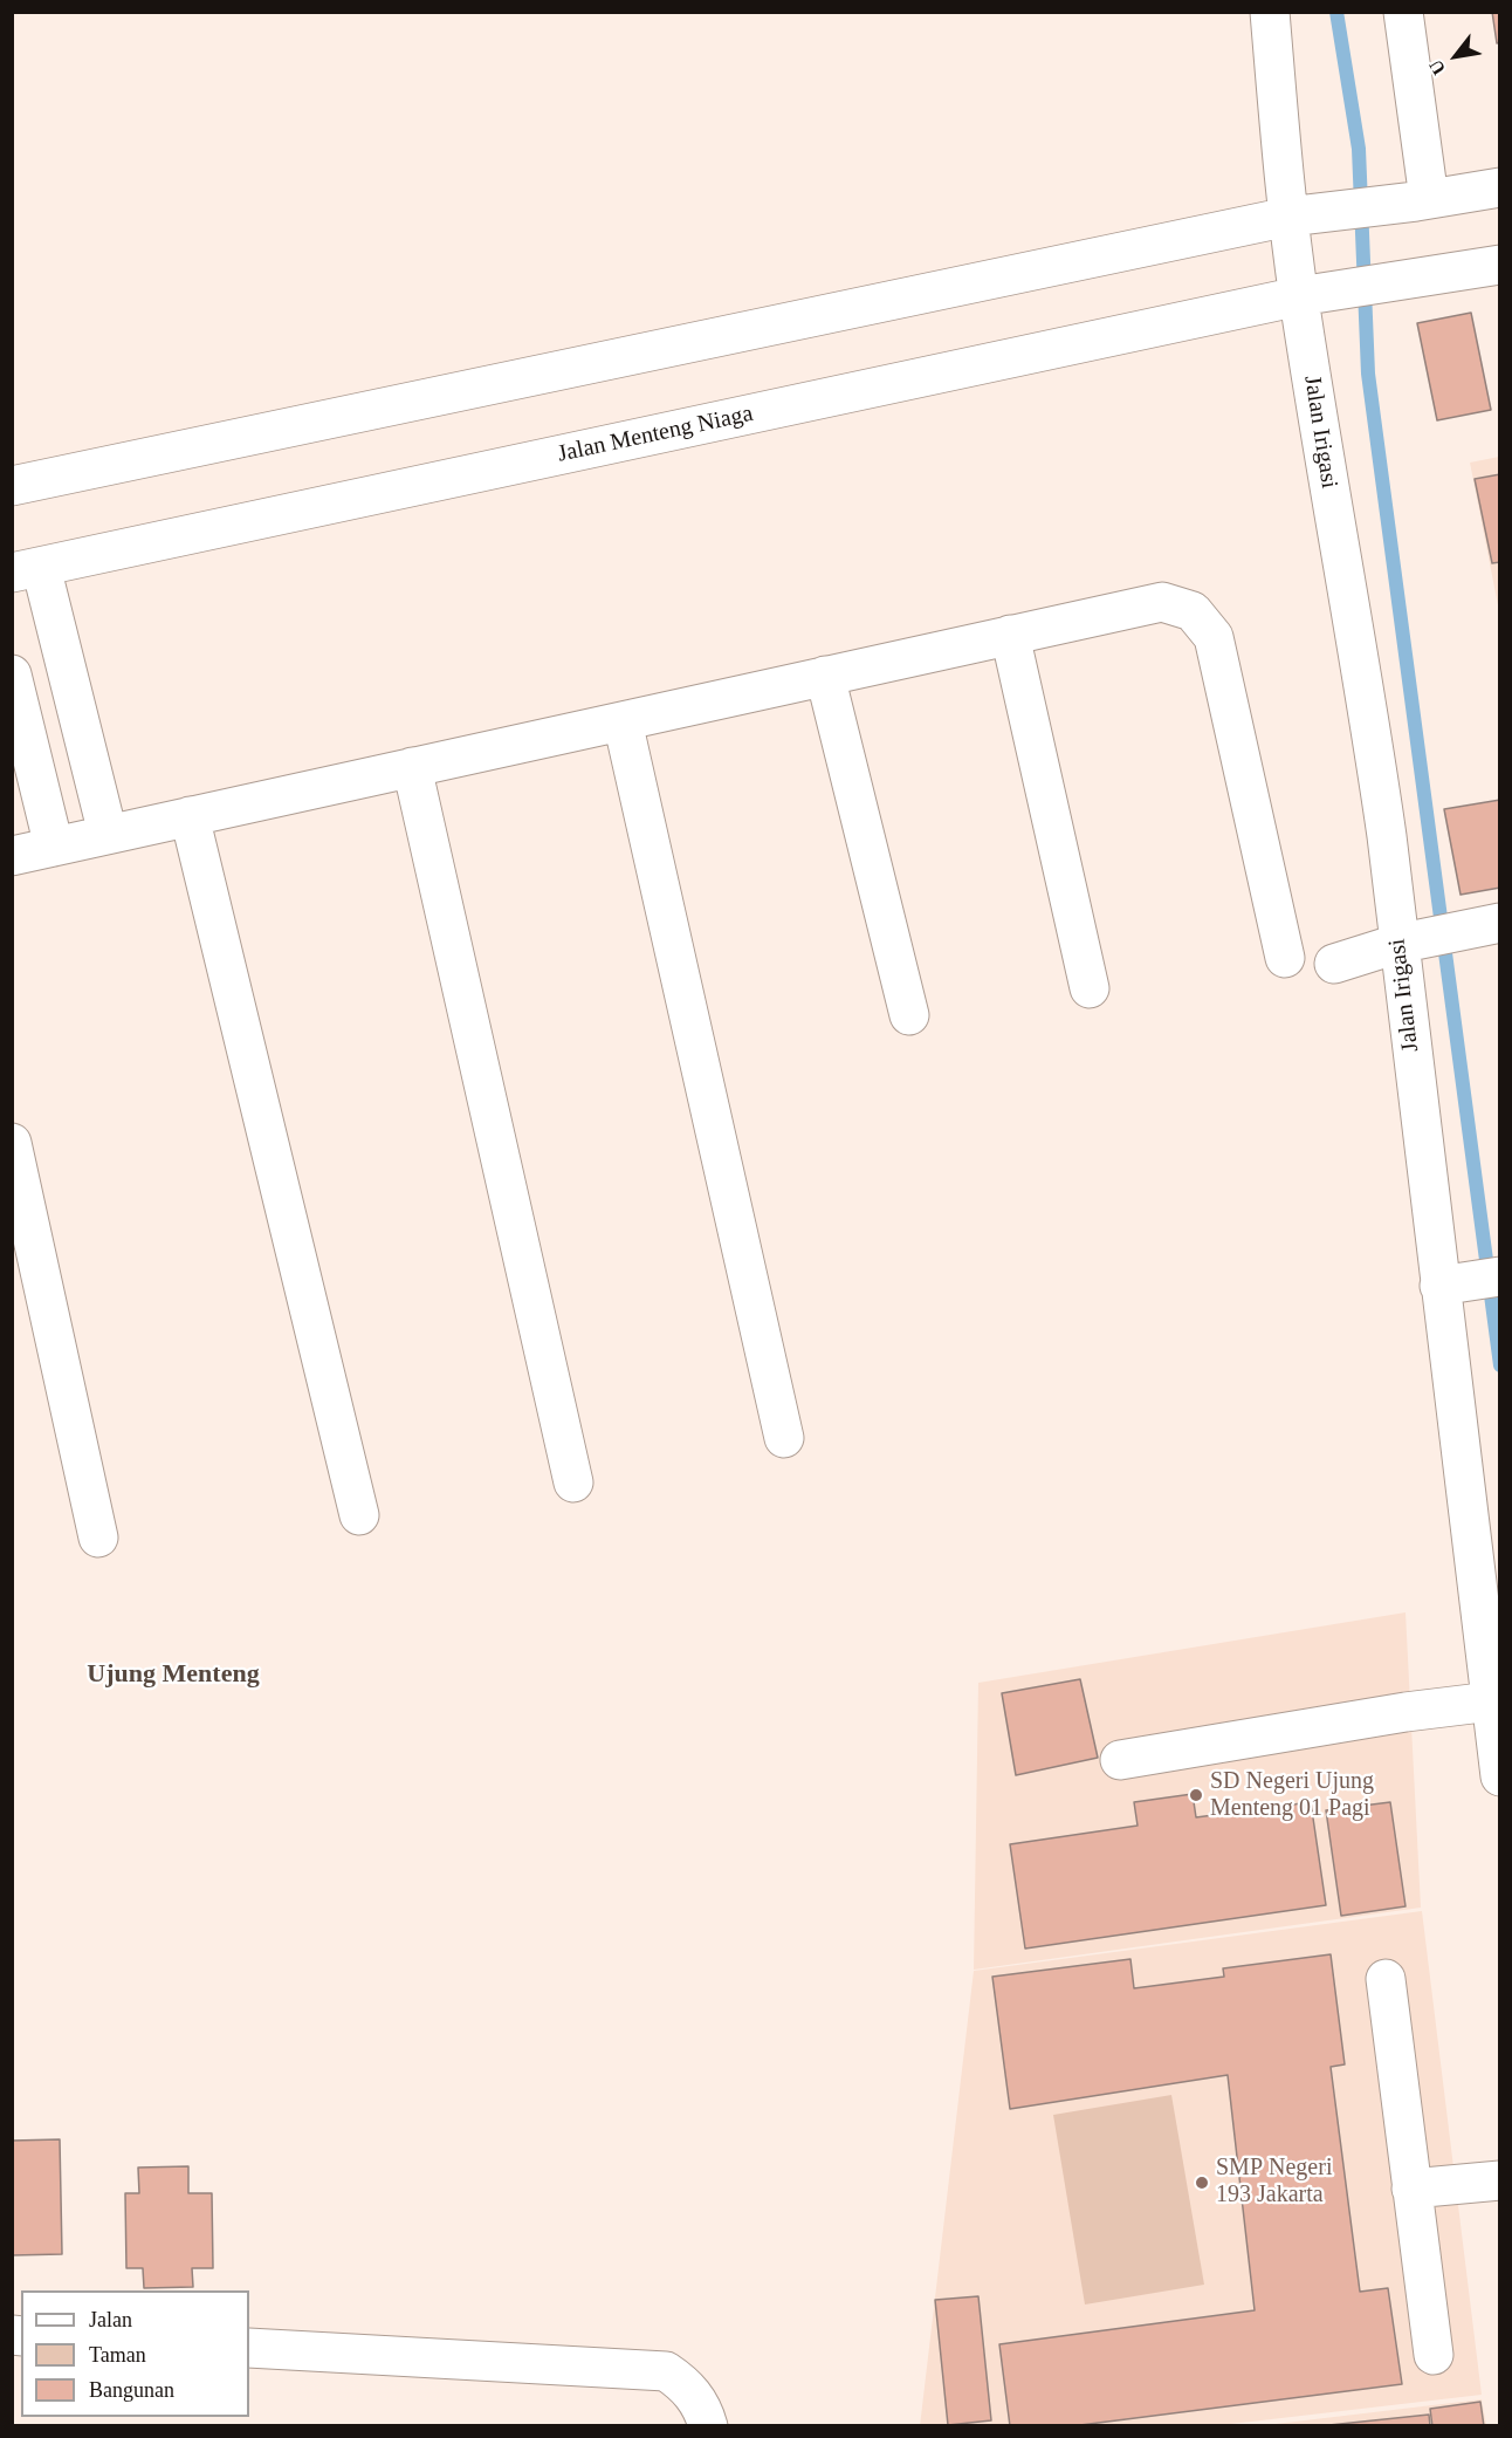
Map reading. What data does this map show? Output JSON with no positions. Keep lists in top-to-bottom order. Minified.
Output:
{"streets":{"street":["Jalan Irigasi","Jalan Menteng Niaga"]},"crossings":[["Jalan Irigasi","Jalan Menteng Niaga"]],"districts":["Ujung Menteng"],"places":["SD Negeri Ujung Menteng 01 Pagi","SMP Negeri 193 Jakarta"],"legend":["Jalan","Taman","Bangunan"],"north":"bottom left"}
